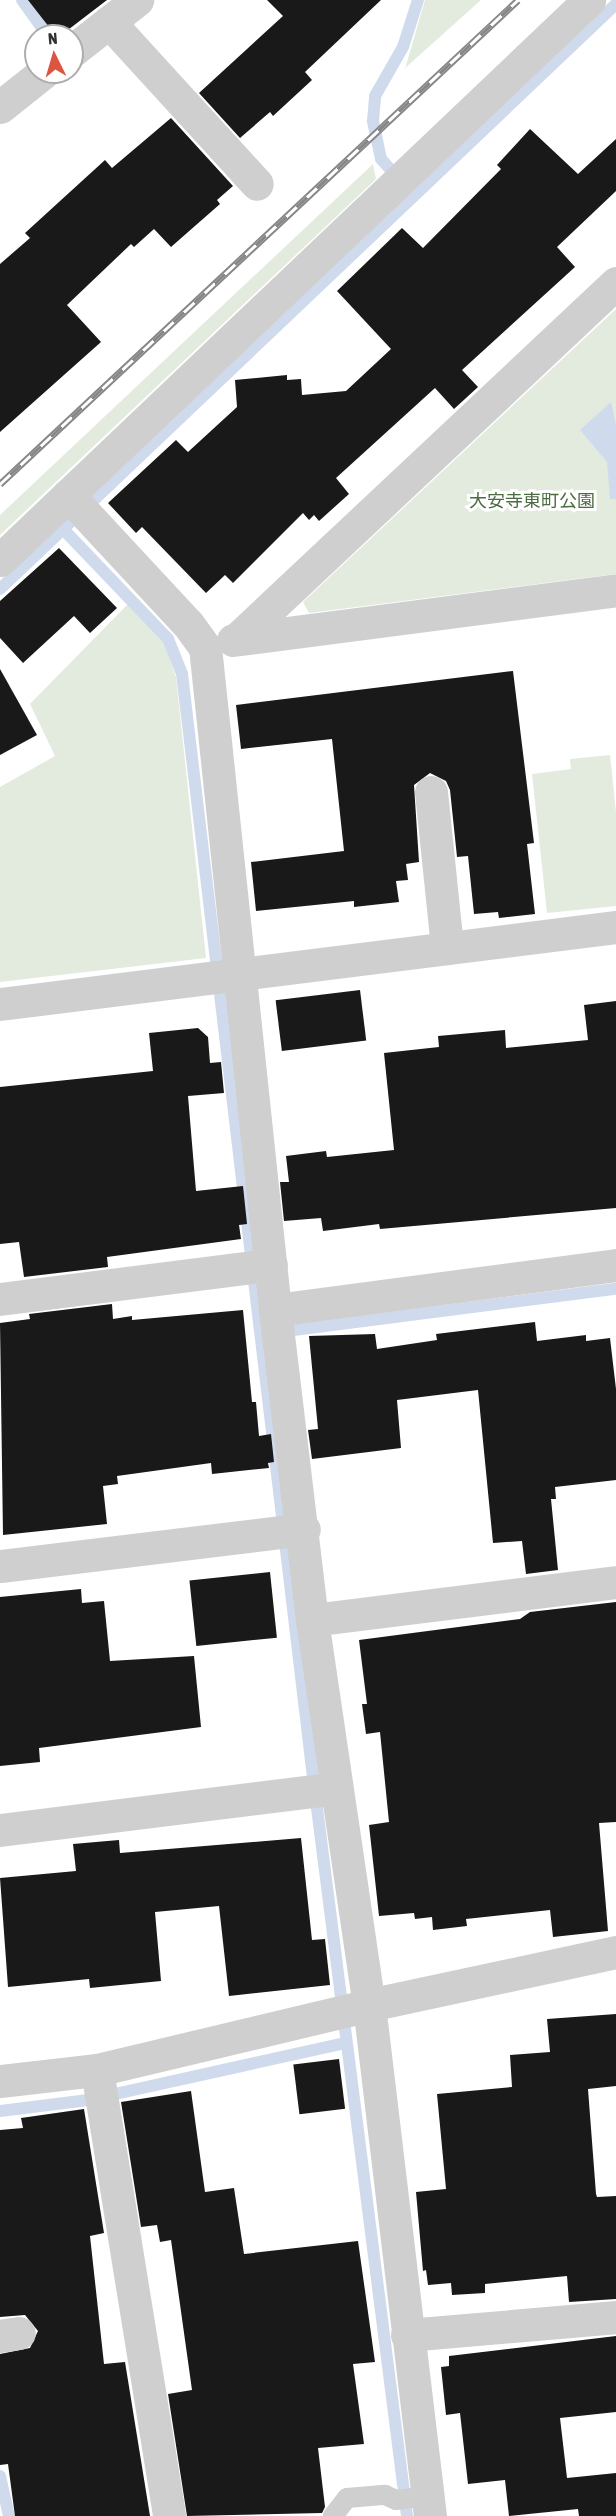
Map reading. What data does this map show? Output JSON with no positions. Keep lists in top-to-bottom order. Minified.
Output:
{"parks":["大安寺東町公園"],"north":"top"}
